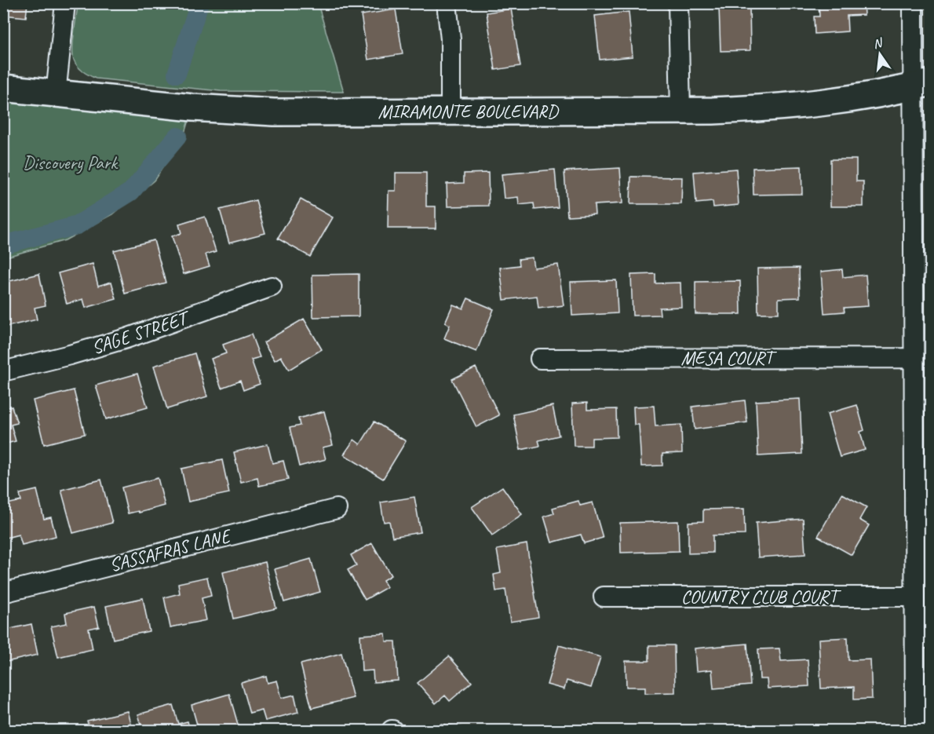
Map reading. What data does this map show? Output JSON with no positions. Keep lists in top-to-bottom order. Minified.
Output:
{"streets":{"street":["MIRAMONTE BOULEVARD","SAGE STREET","MESA COURT","SASSAFRAS LANE","COUNTRY CLUB COURT"]},"parks":["Discovery Park"],"north":"top"}
